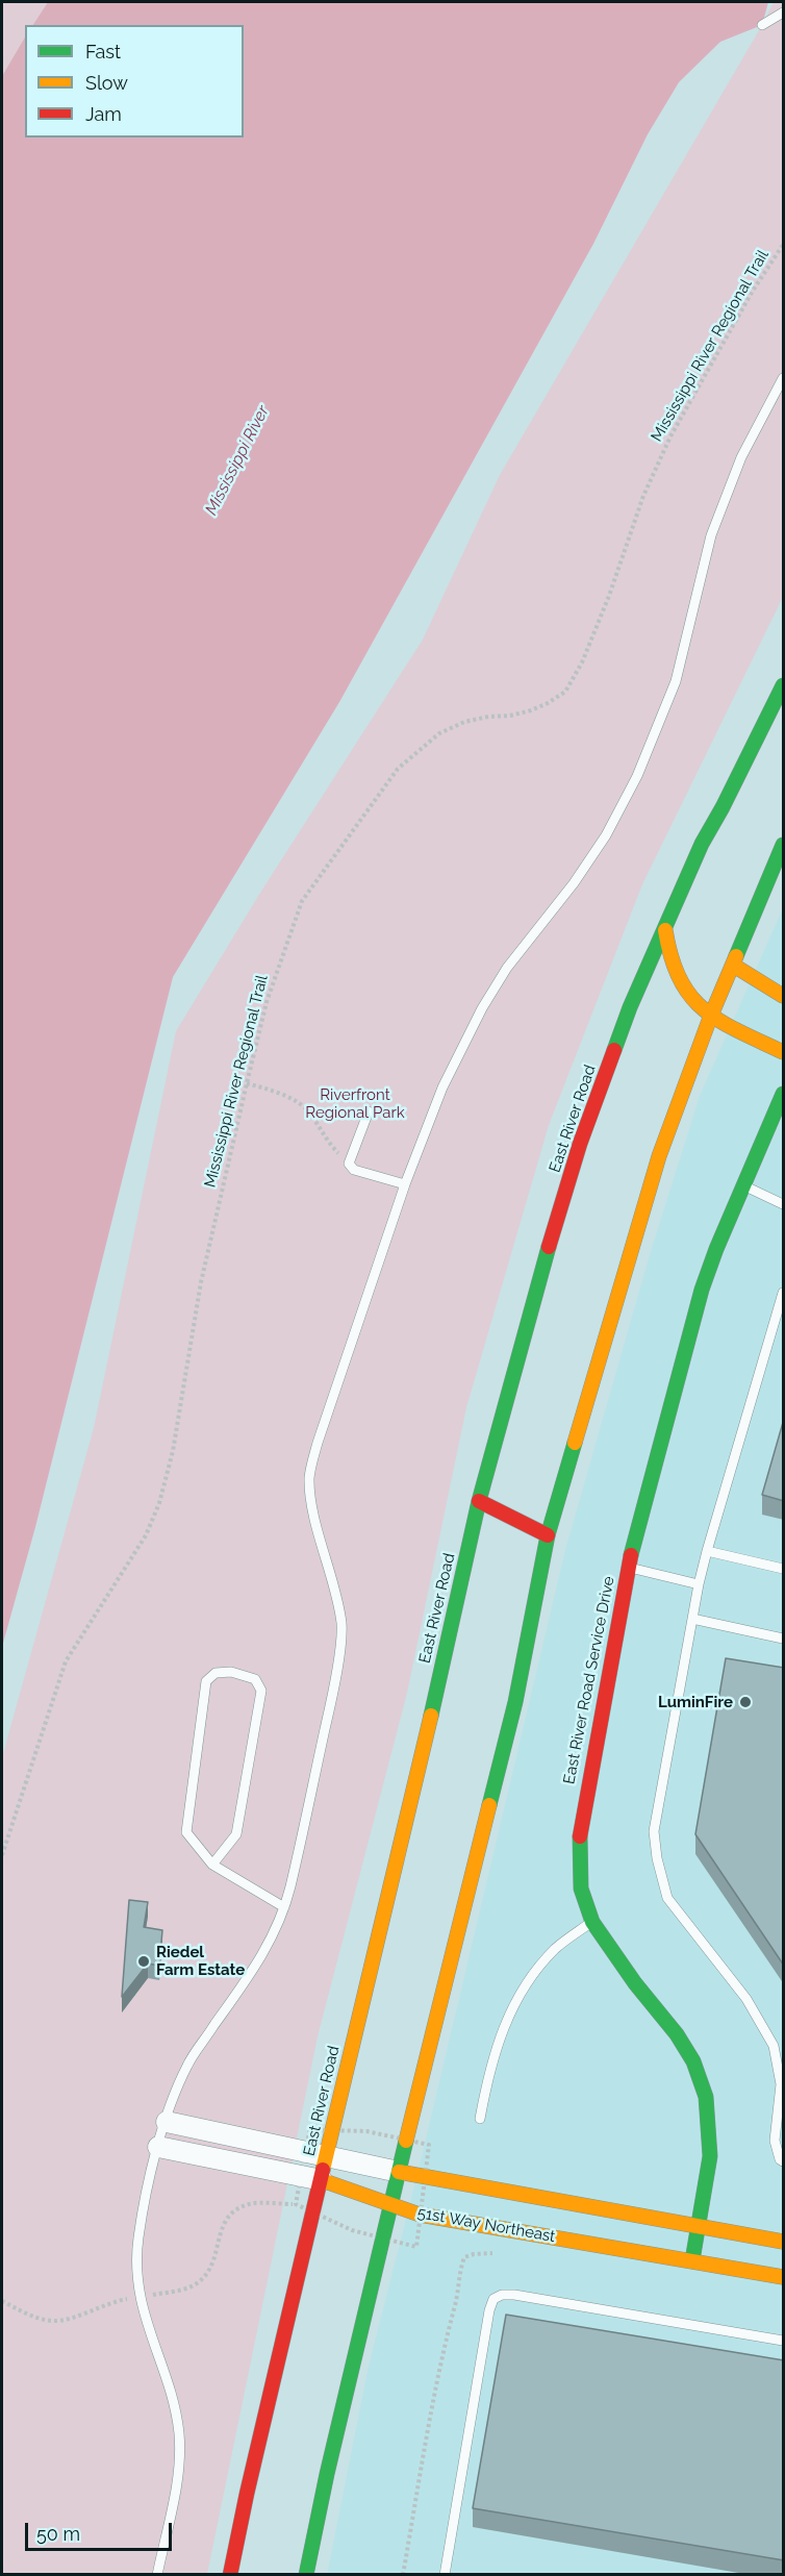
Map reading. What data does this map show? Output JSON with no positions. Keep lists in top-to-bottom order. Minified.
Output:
{"streets":{"street":["East River Road","East River Road Service Drive","51st Way Northeast"],"path":["Mississippi River Regional Trail"]},"crossings":[["East River Road","51st Way Northeast"],["East River Road Service Drive","51st Way Northeast"]],"water":["Mississippi River"],"parks":["Riverfront Regional Park"],"places":["LuminFire","Riedel Farm Estate"],"legend":["Fast","Slow","Jam"],"scale_bar":"50 m"}
